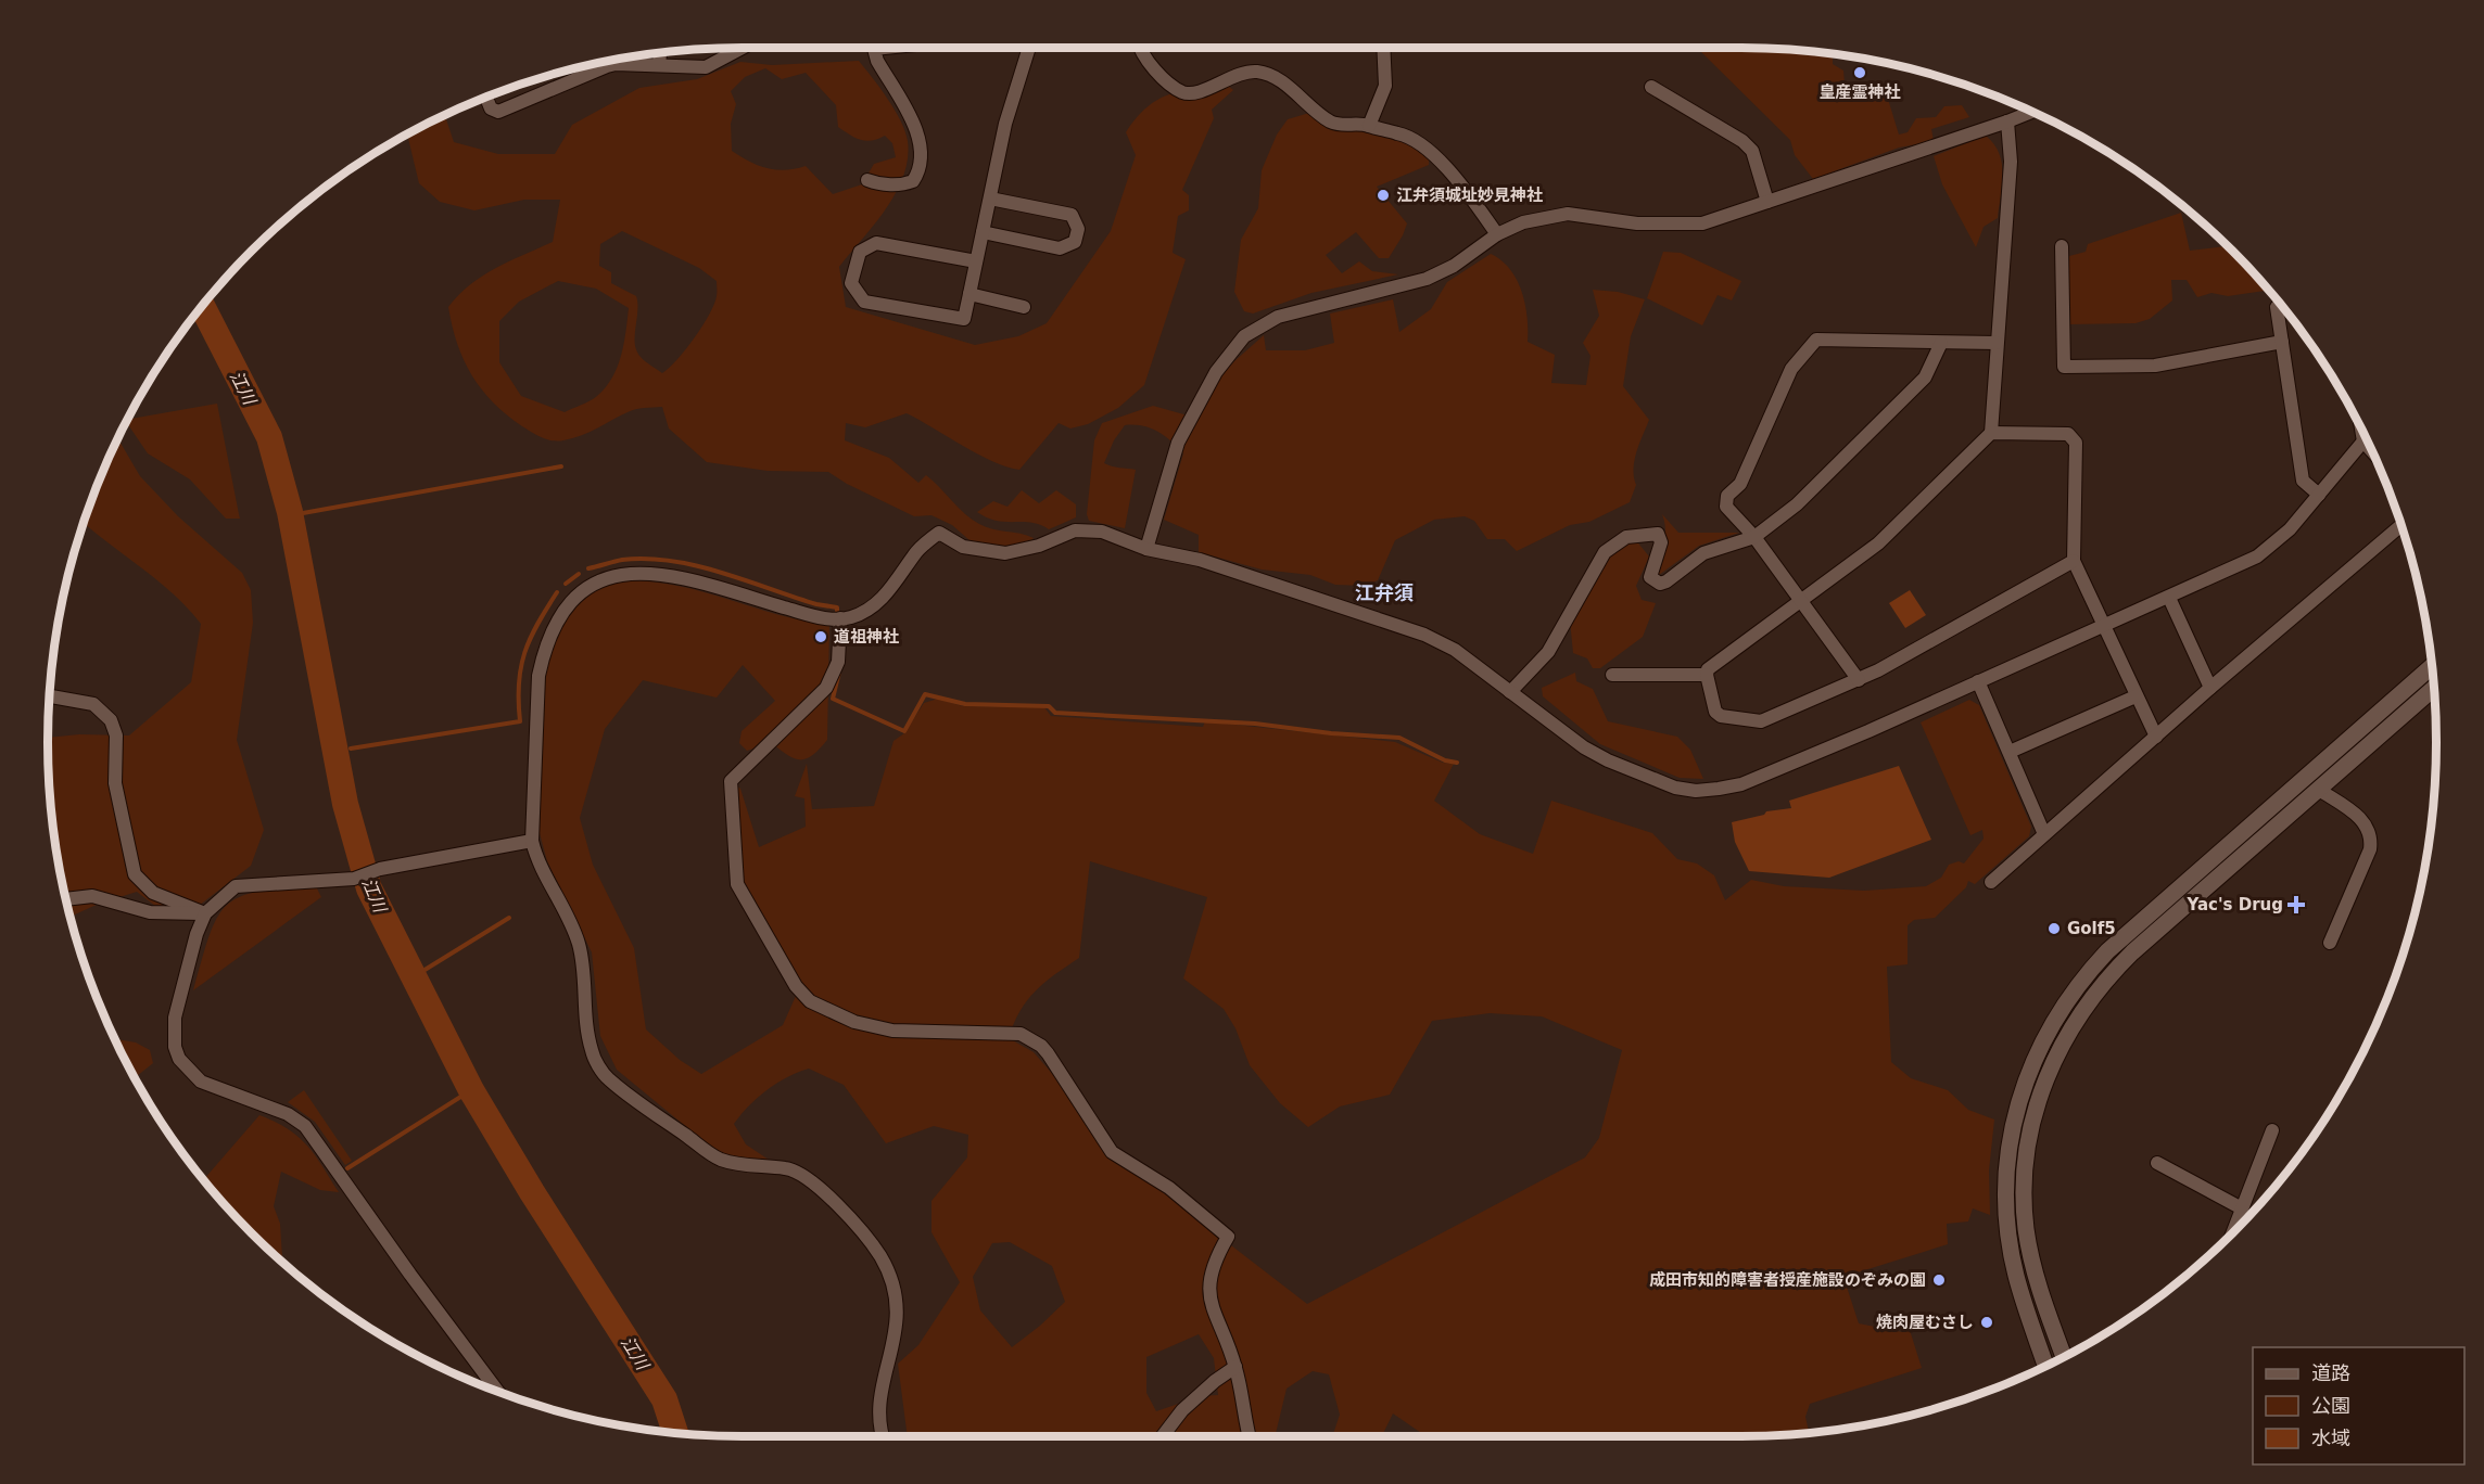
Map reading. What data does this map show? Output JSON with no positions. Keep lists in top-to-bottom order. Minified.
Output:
{"districts":["江弁須"],"water":["江川"],"places":{"other":["皇産霊神社","江弁須城址妙見神社","道祖神社","Golf5","成田市知的障害者授産施設のぞみの園","焼肉屋むさし"],"health":["Yac's Drug"]},"legend":["道路","公園","水域"]}
